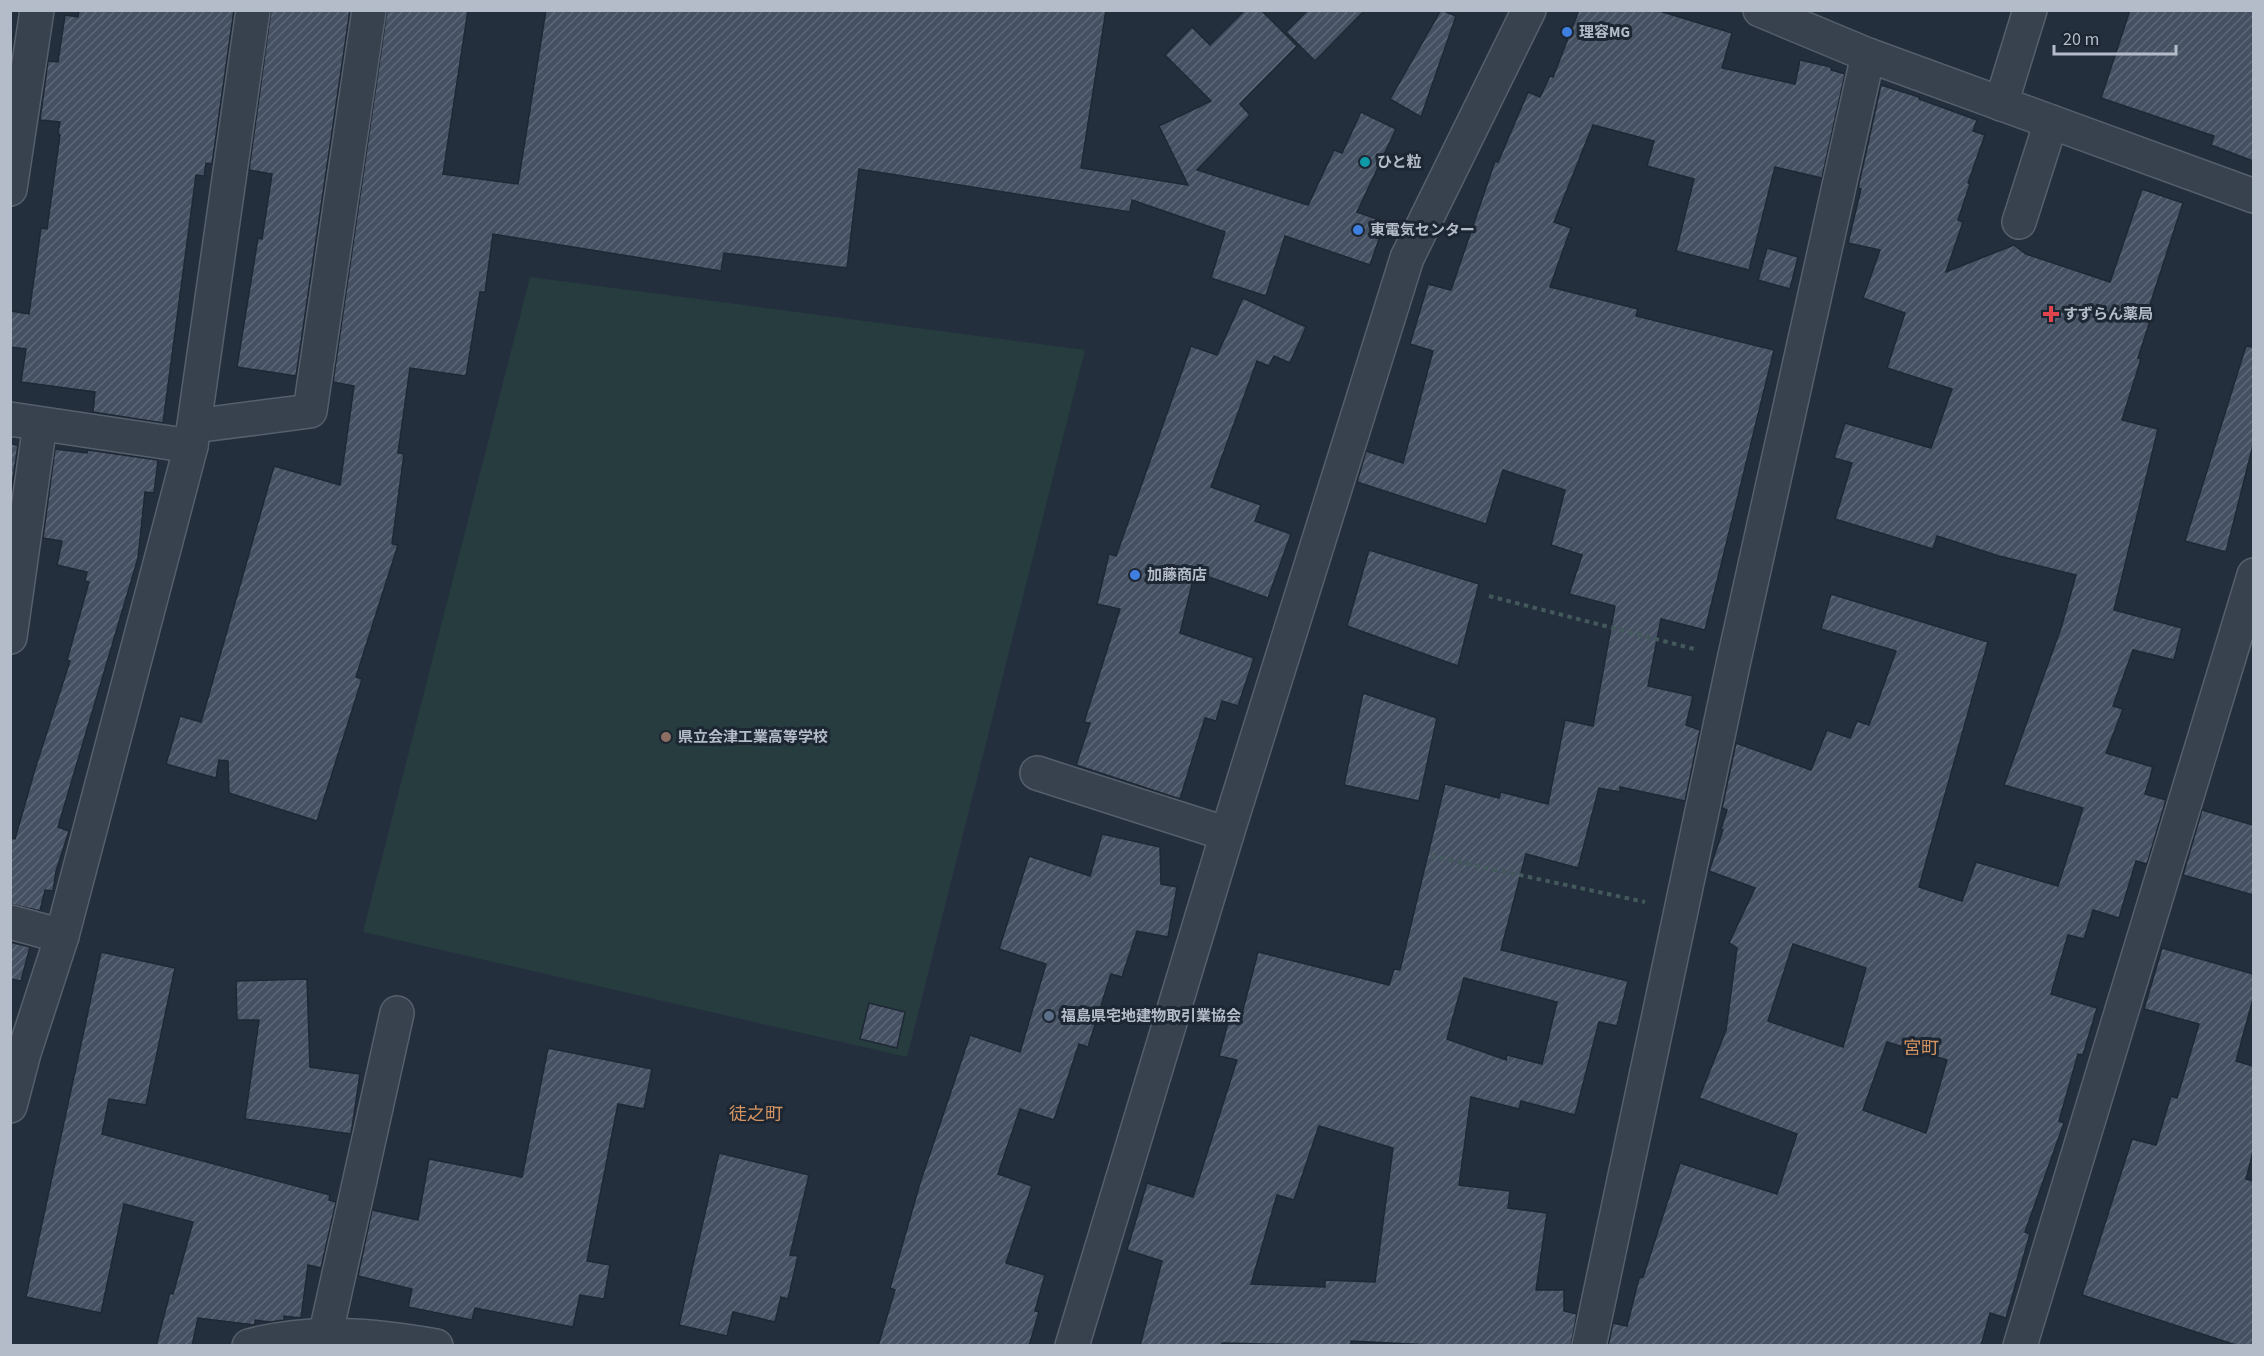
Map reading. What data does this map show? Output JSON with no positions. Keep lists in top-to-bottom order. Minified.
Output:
{"districts":["宮町","徒之町"],"places":{"other":["理容MG","ひと粒","東電気センター","加藤商店","県立会津工業高等学校","福島県宅地建物取引業協会"],"health":["すずらん薬局"]},"scale_bar":"20 m"}
